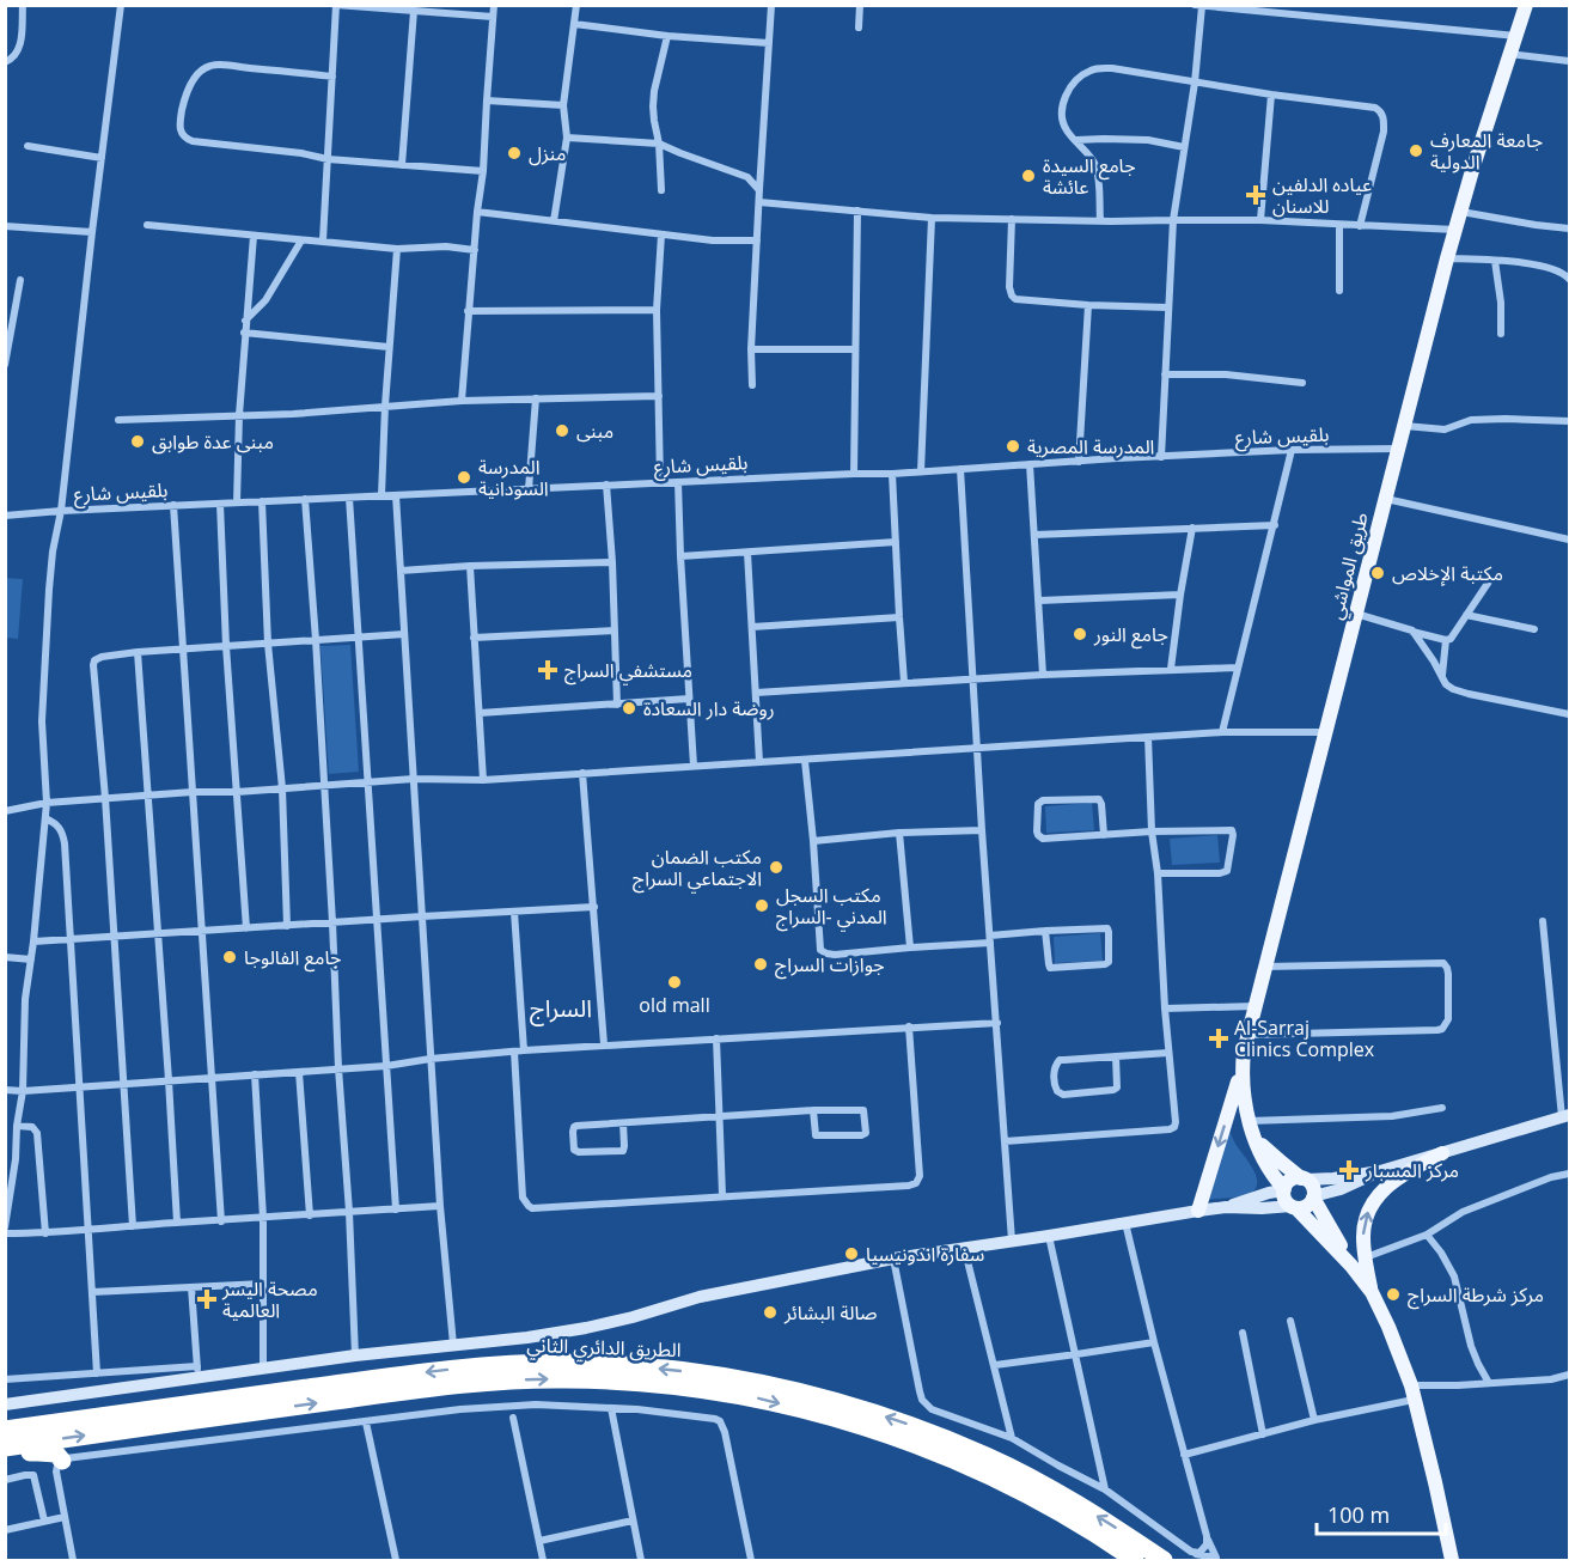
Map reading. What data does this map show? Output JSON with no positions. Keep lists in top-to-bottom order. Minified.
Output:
{"streets":{"highway":["الطريق الدائري الثاني"],"main road":["طريق المواشي"],"street":["بلقيس شارع"]},"crossings":[["بلقيس شارع","طريق المواشي"]],"districts":["السراج"],"places":{"other":["جامعة المعارف الدولية","منزل","جامع السيدة عائشة","مبنى","مبنى عدة طوابق","المدرسة المصرية","المدرسة السودانية","مكتبة الإخلاص","جامع النور","روضة دار السعادة","مكتب الضمان الاجتماعي السراج","مكتب السجل المدني -السراج","جامع الفالوجا","جوازات السراج","old mall","سفارة اندونيسيا","مركز شرطة السراج","صالة البشائر"],"health":["عياده الدلفين للاسنان","مستشفي السراج","Al-Sarraj Clinics Complex","مركز المسبار","مصحة اليسر العالمية"]},"scale_bar":"100 m"}
